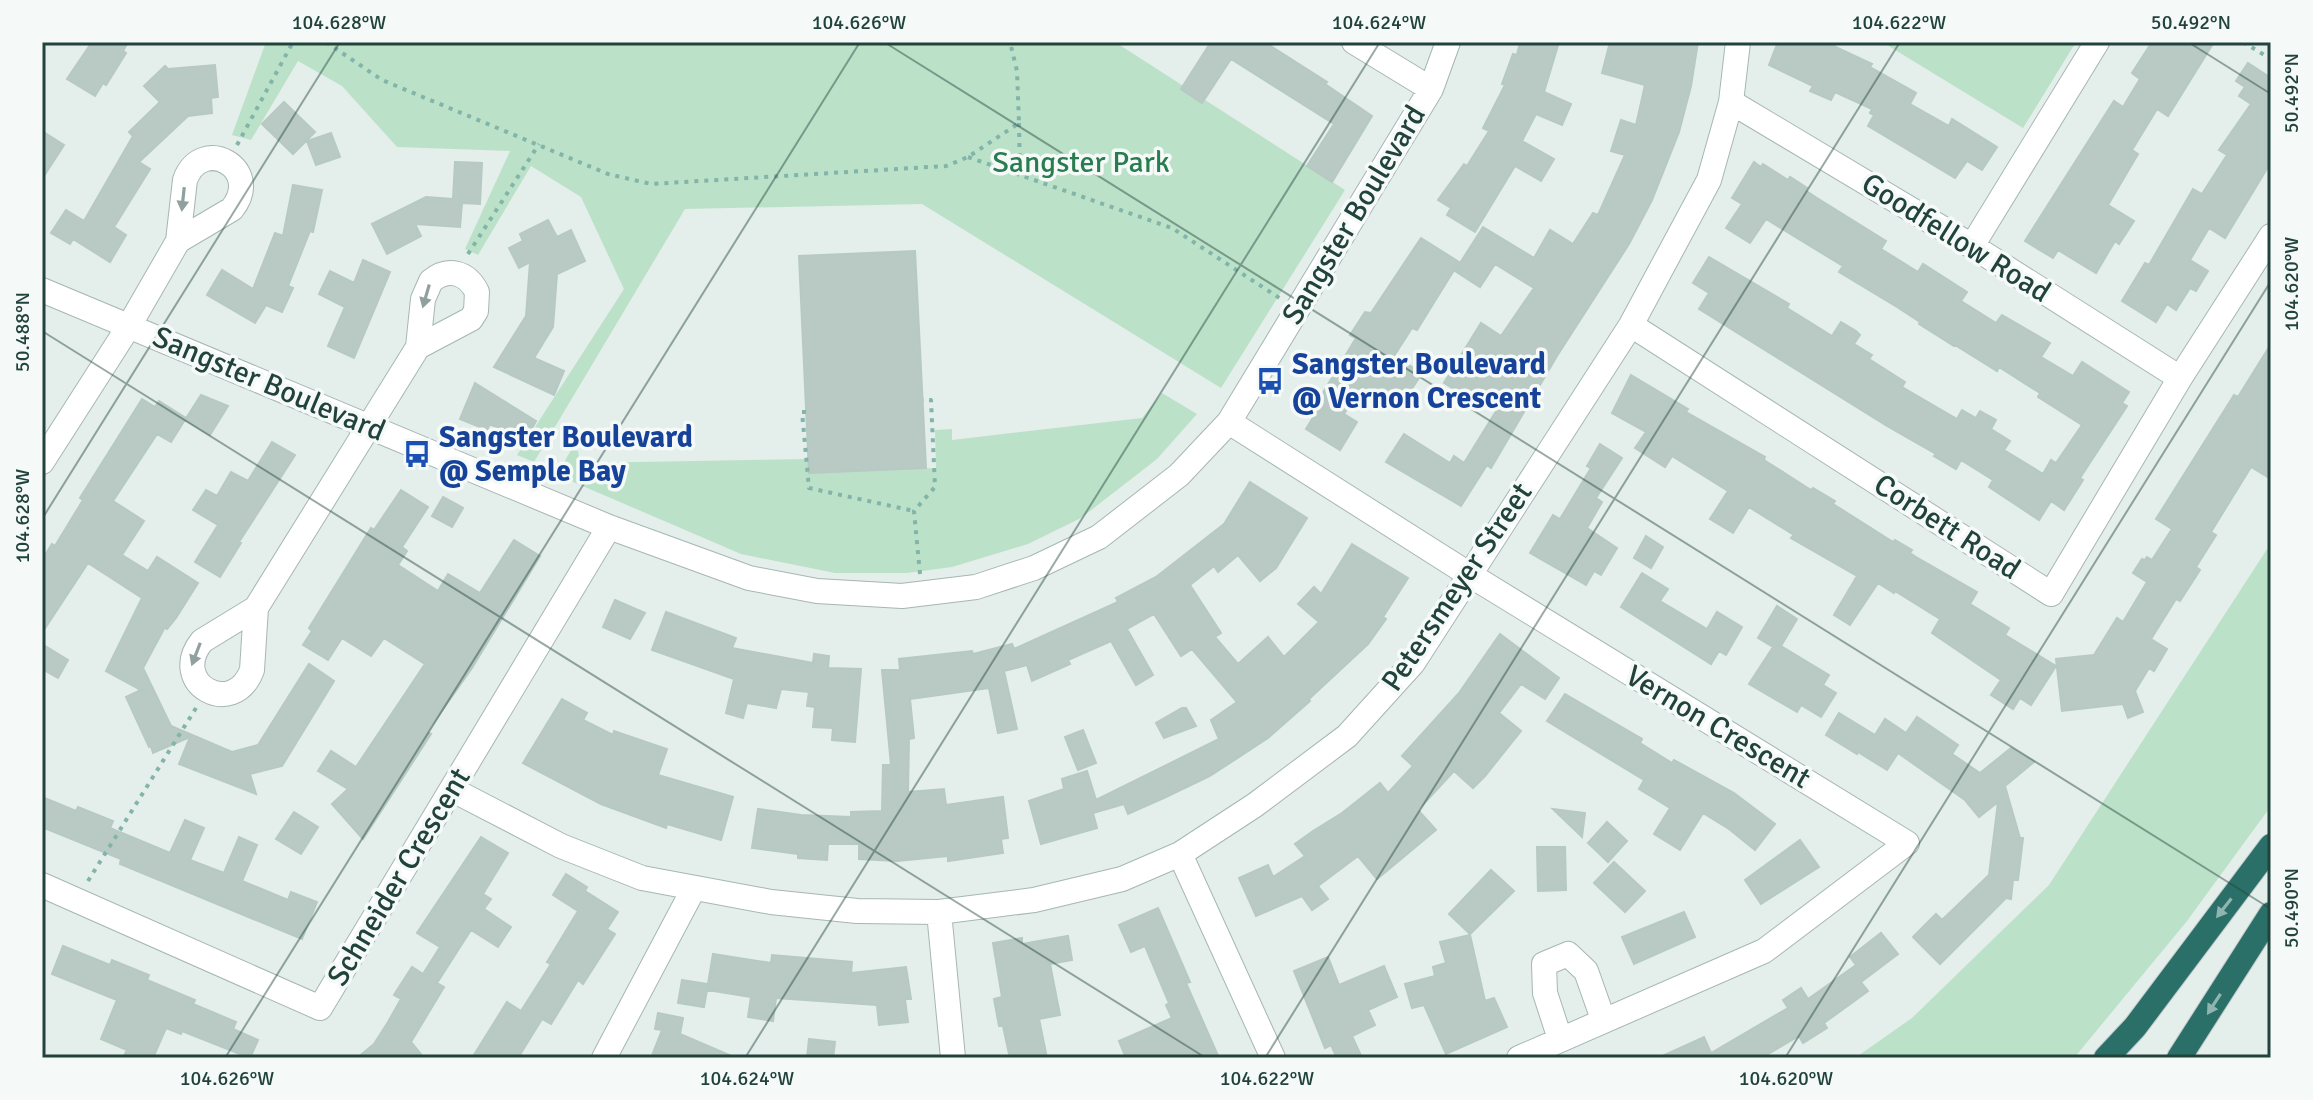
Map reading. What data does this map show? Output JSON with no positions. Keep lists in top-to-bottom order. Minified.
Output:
{"streets":{"street":["Sangster Boulevard","Goodfellow Road","Corbett Road","Petersmeyer Street","Vernon Crescent","Schneider Crescent"]},"crossings":[["Sangster Boulevard","Vernon Crescent"],["Sangster Boulevard","Schneider Crescent"],["Goodfellow Road","Corbett Road"],["Goodfellow Road","Petersmeyer Street"],["Corbett Road","Petersmeyer Street"],["Petersmeyer Street","Vernon Crescent"],["Petersmeyer Street","Schneider Crescent"]],"parks":["Sangster Park"],"places":{"bus stop":["Sangster Boulevard @ Vernon Crescent","Sangster Boulevard @ Semple Bay"]},"coordinates":["104.628°W","104.626°W","104.624°W","104.622°W","50.492°N","104.620°W","50.488°N","50.490°N"]}
